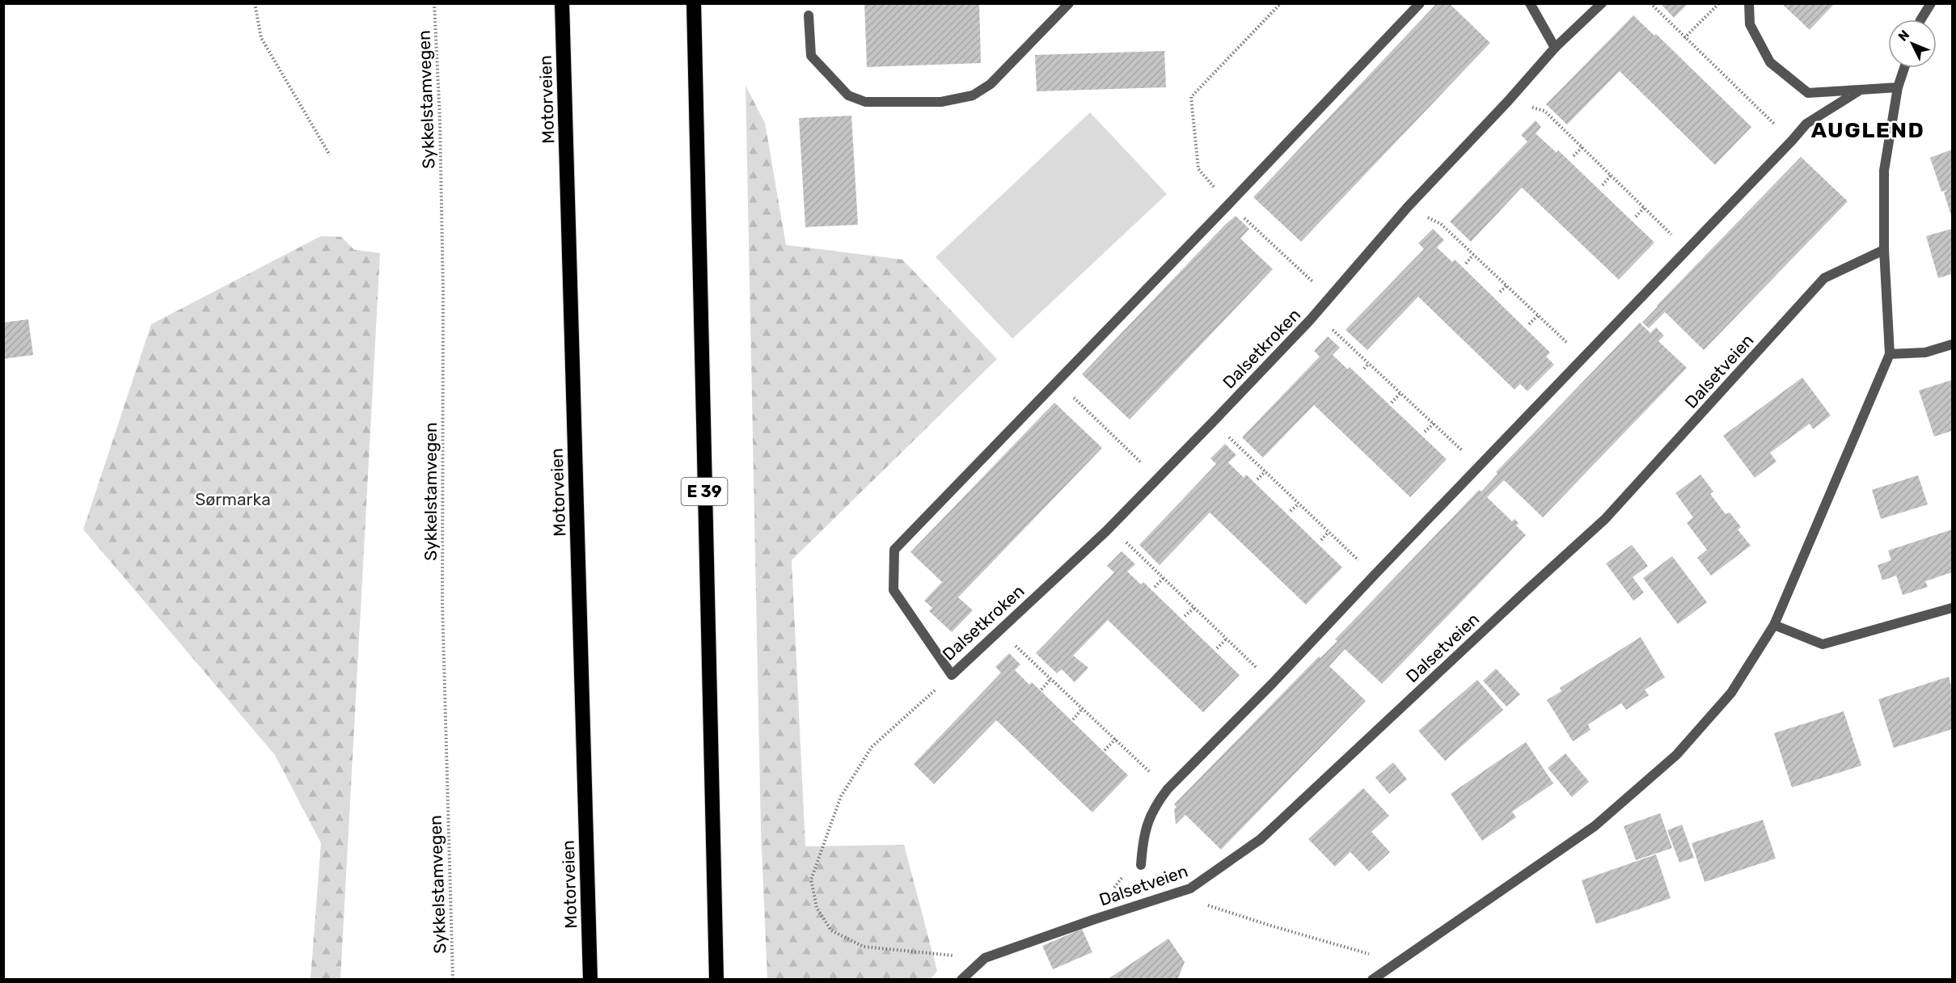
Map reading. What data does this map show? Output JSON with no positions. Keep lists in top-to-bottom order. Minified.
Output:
{"streets":{"highway":["Motorveien","E 39"],"street":["Dalsetkroken","Dalsetveien"],"path":["Sykkelstamvegen"]},"districts":["AUGLEND"],"parks":["Sørmarka"],"north":"top left"}
